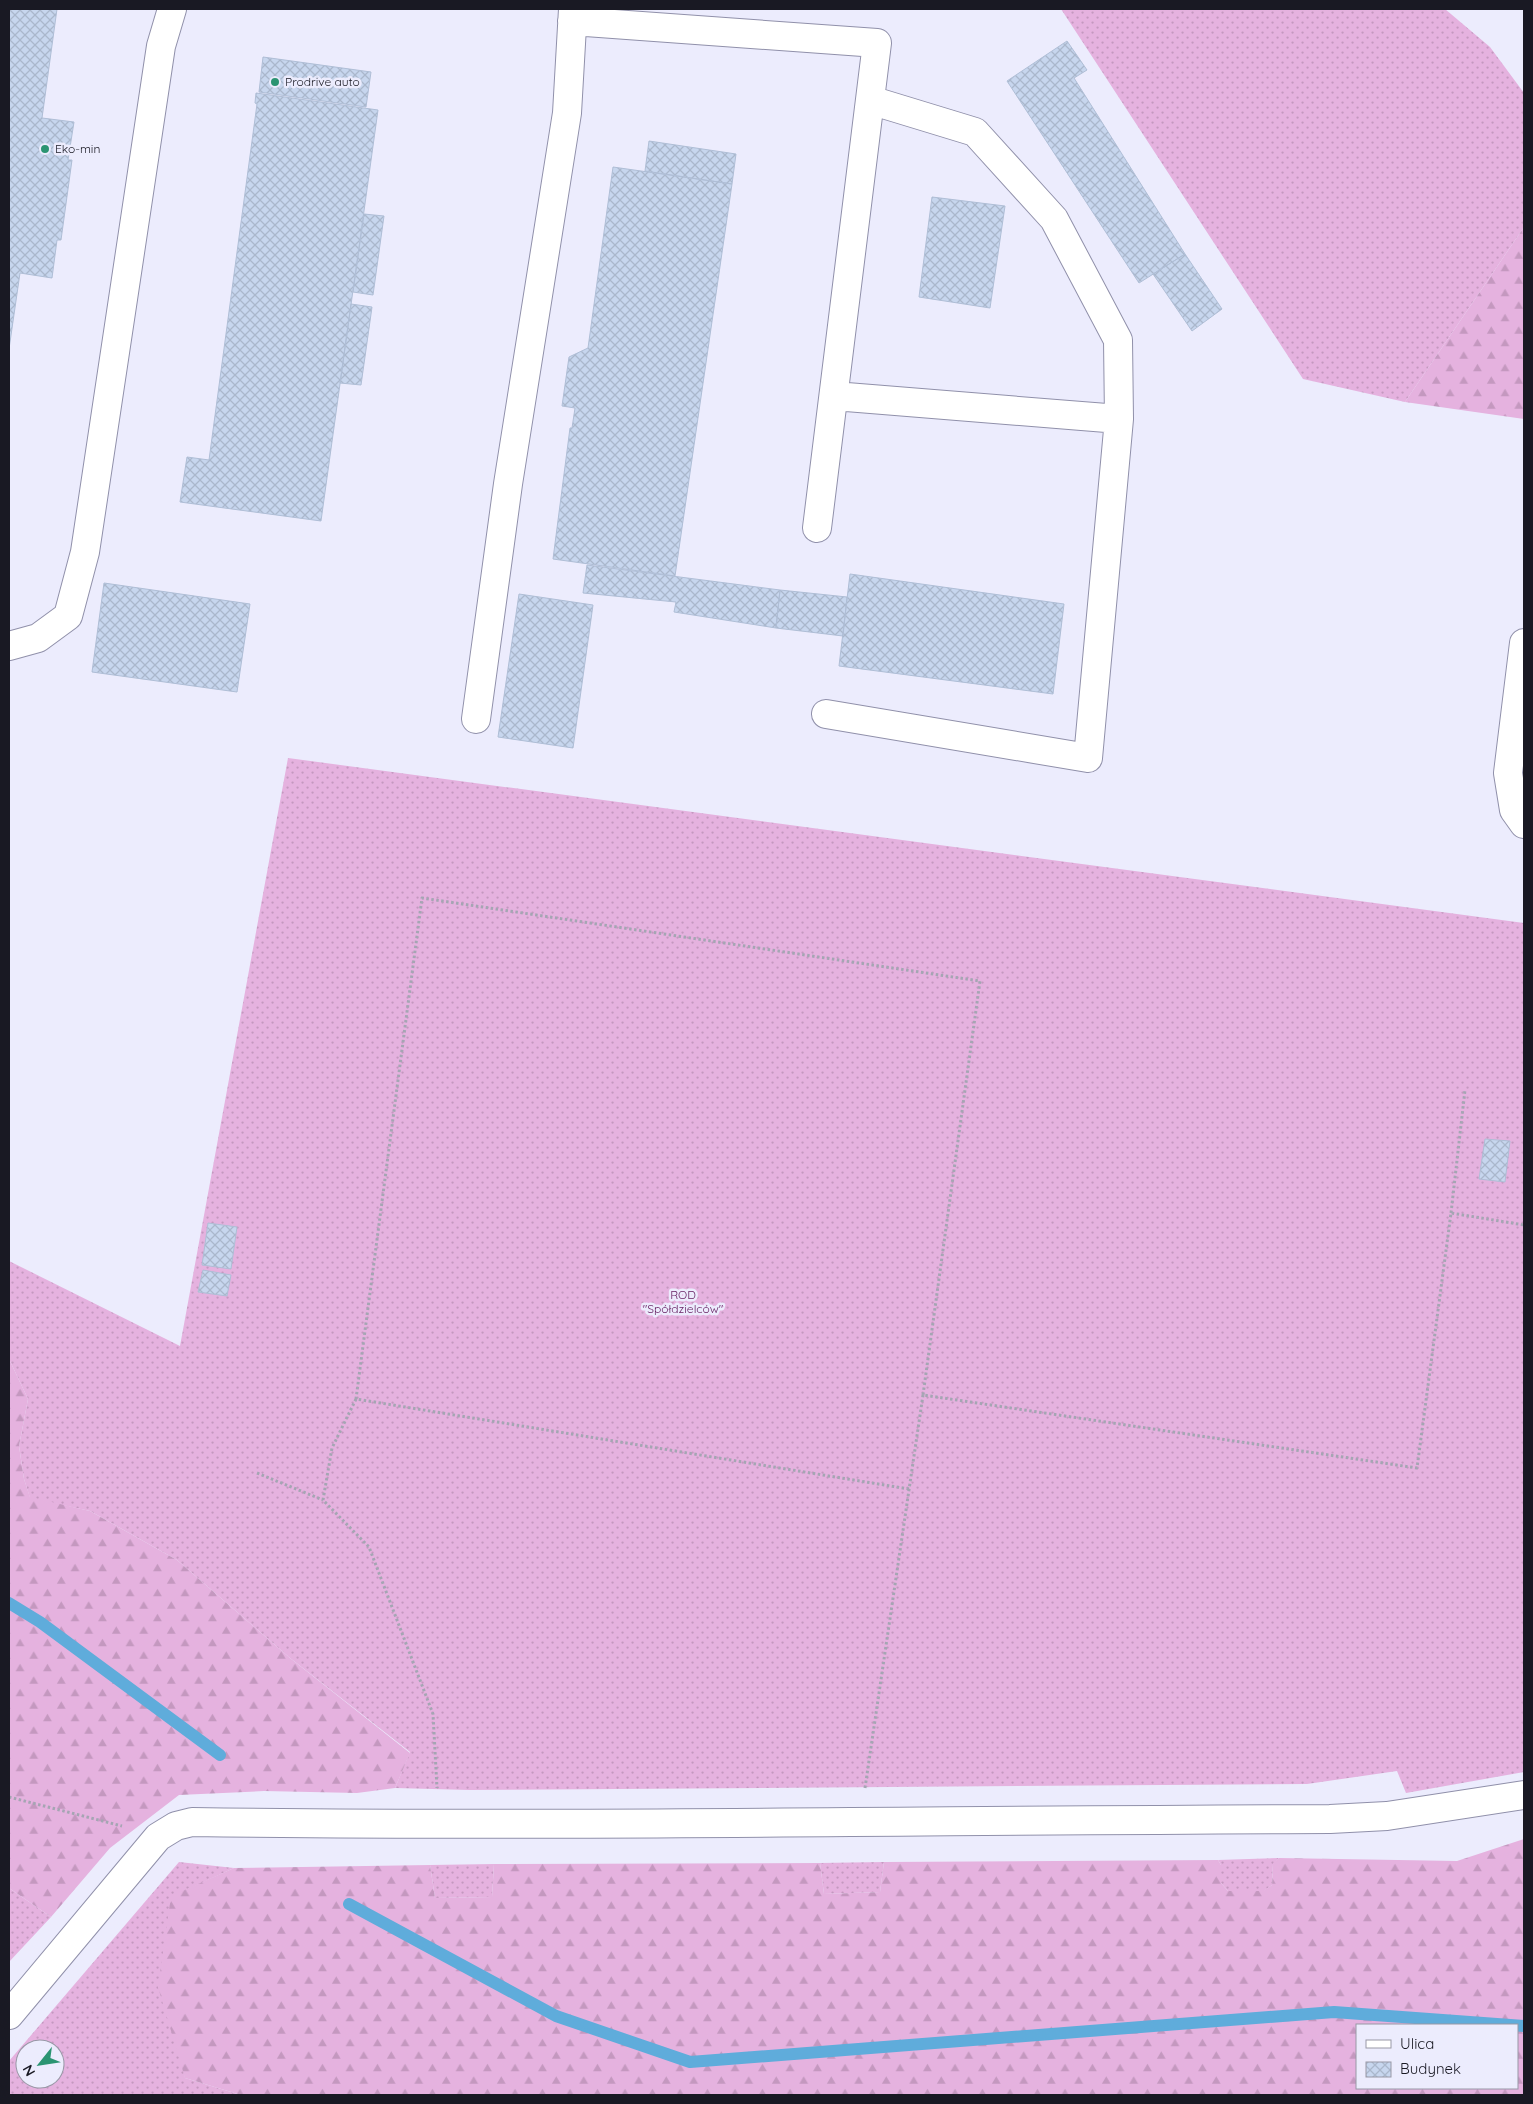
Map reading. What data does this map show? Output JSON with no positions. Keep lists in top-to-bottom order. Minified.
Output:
{"parks":["ROD \"Spółdzielców\""],"places":["Prodrive auto","Eko-min"],"legend":["Ulica","Budynek"],"north":"bottom left"}
